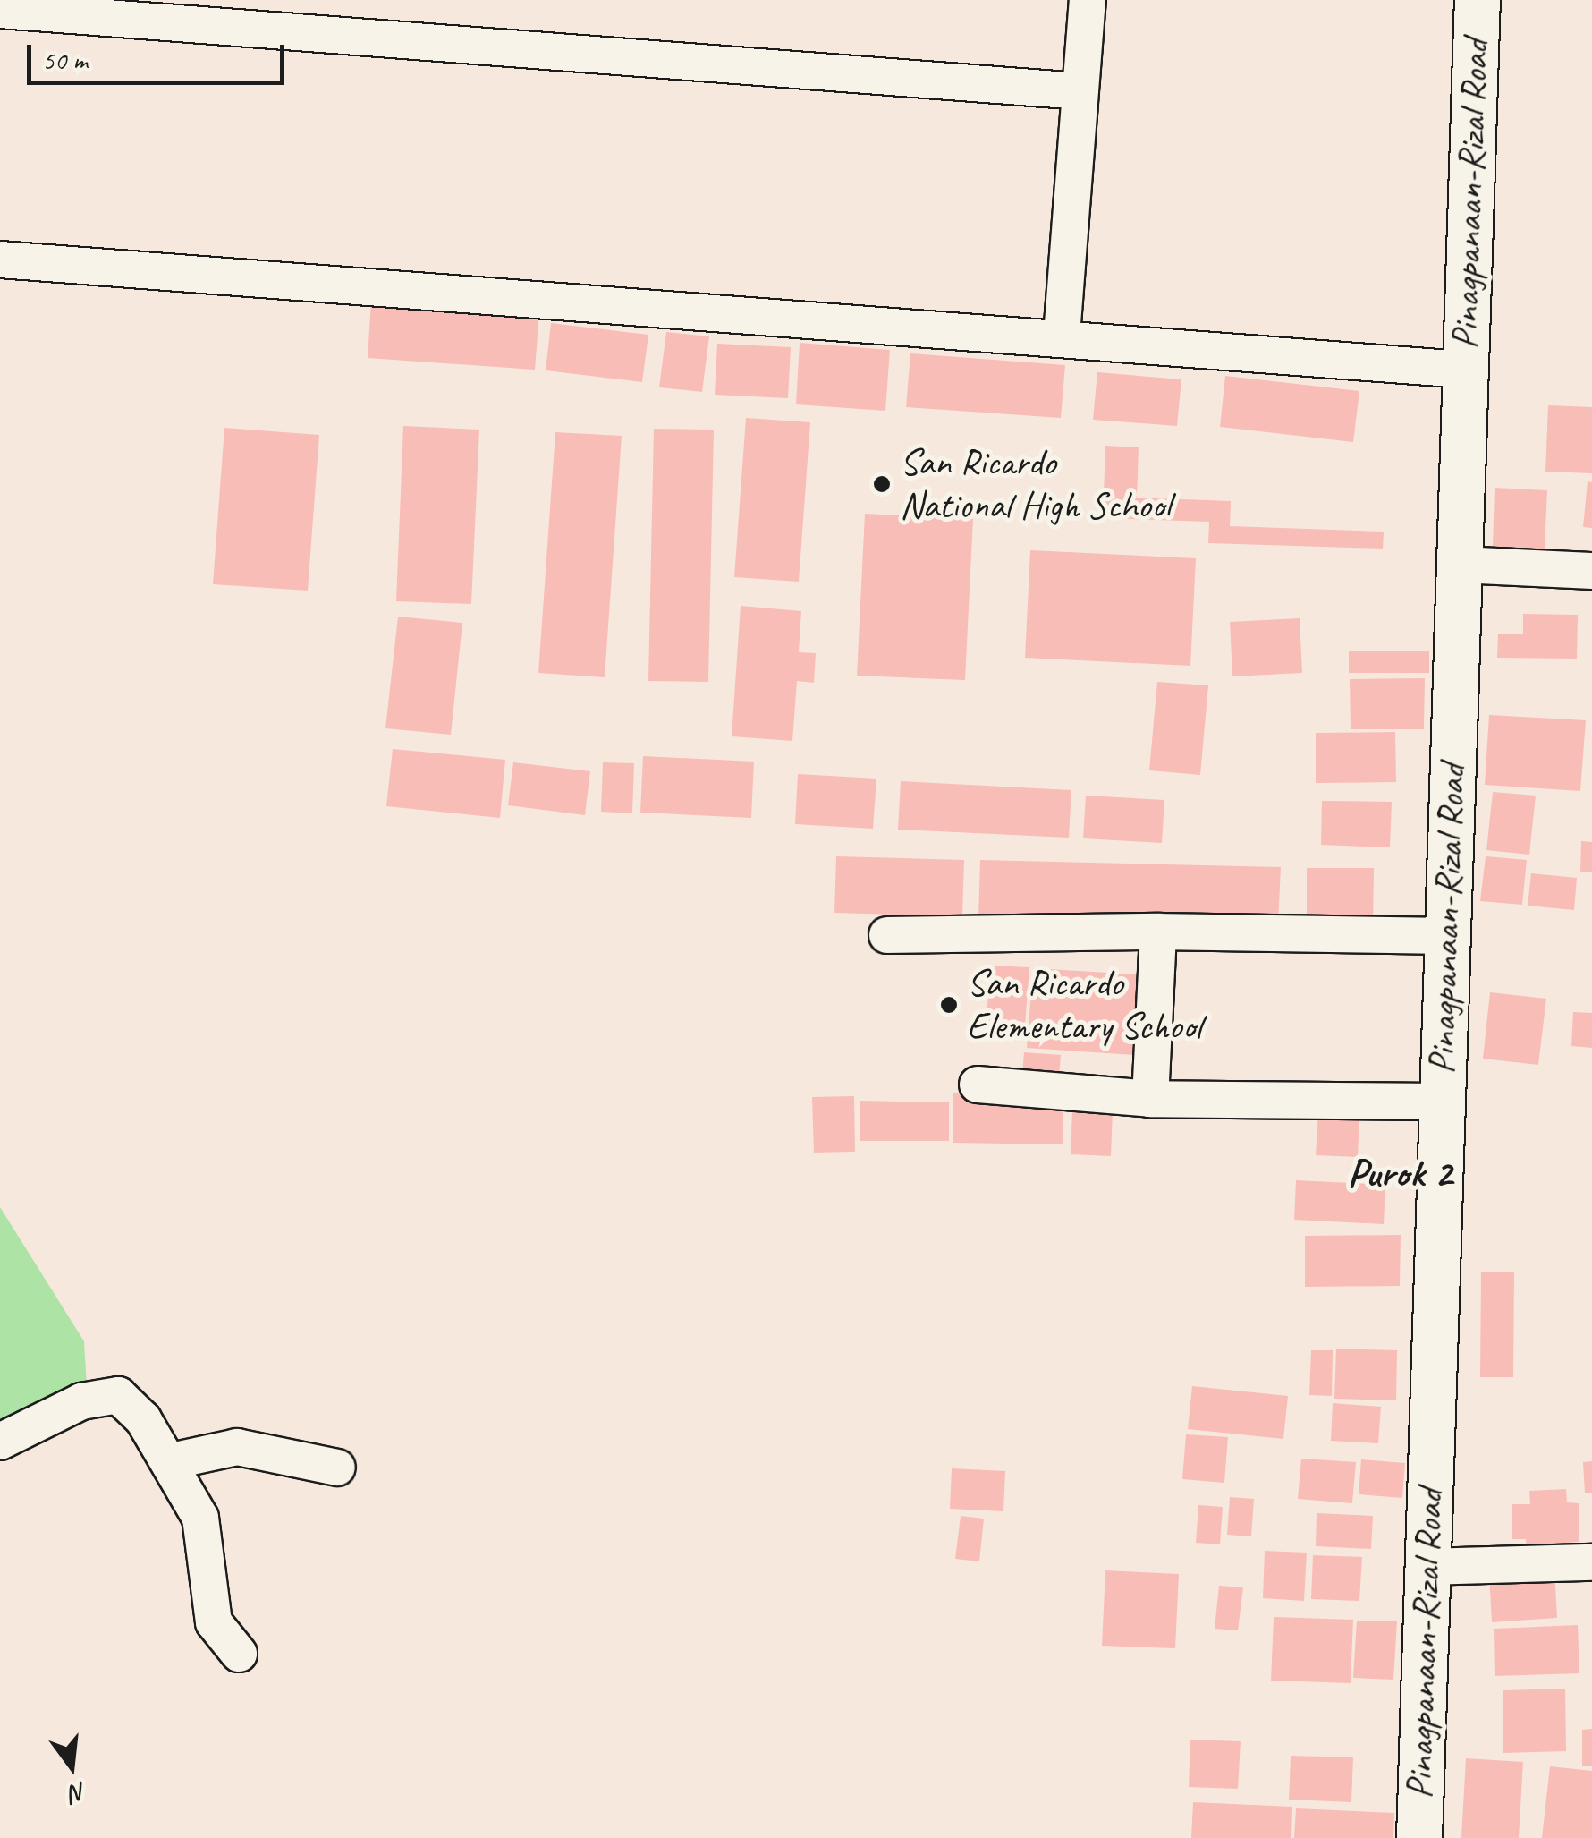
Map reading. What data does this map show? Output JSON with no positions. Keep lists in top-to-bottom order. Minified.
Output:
{"streets":{"main road":["Pinagpanaan-Rizal Road"]},"districts":["Purok 2"],"places":["San Ricardo National High School","San Ricardo Elementary School"],"scale_bar":"50 m","north":"bottom"}
